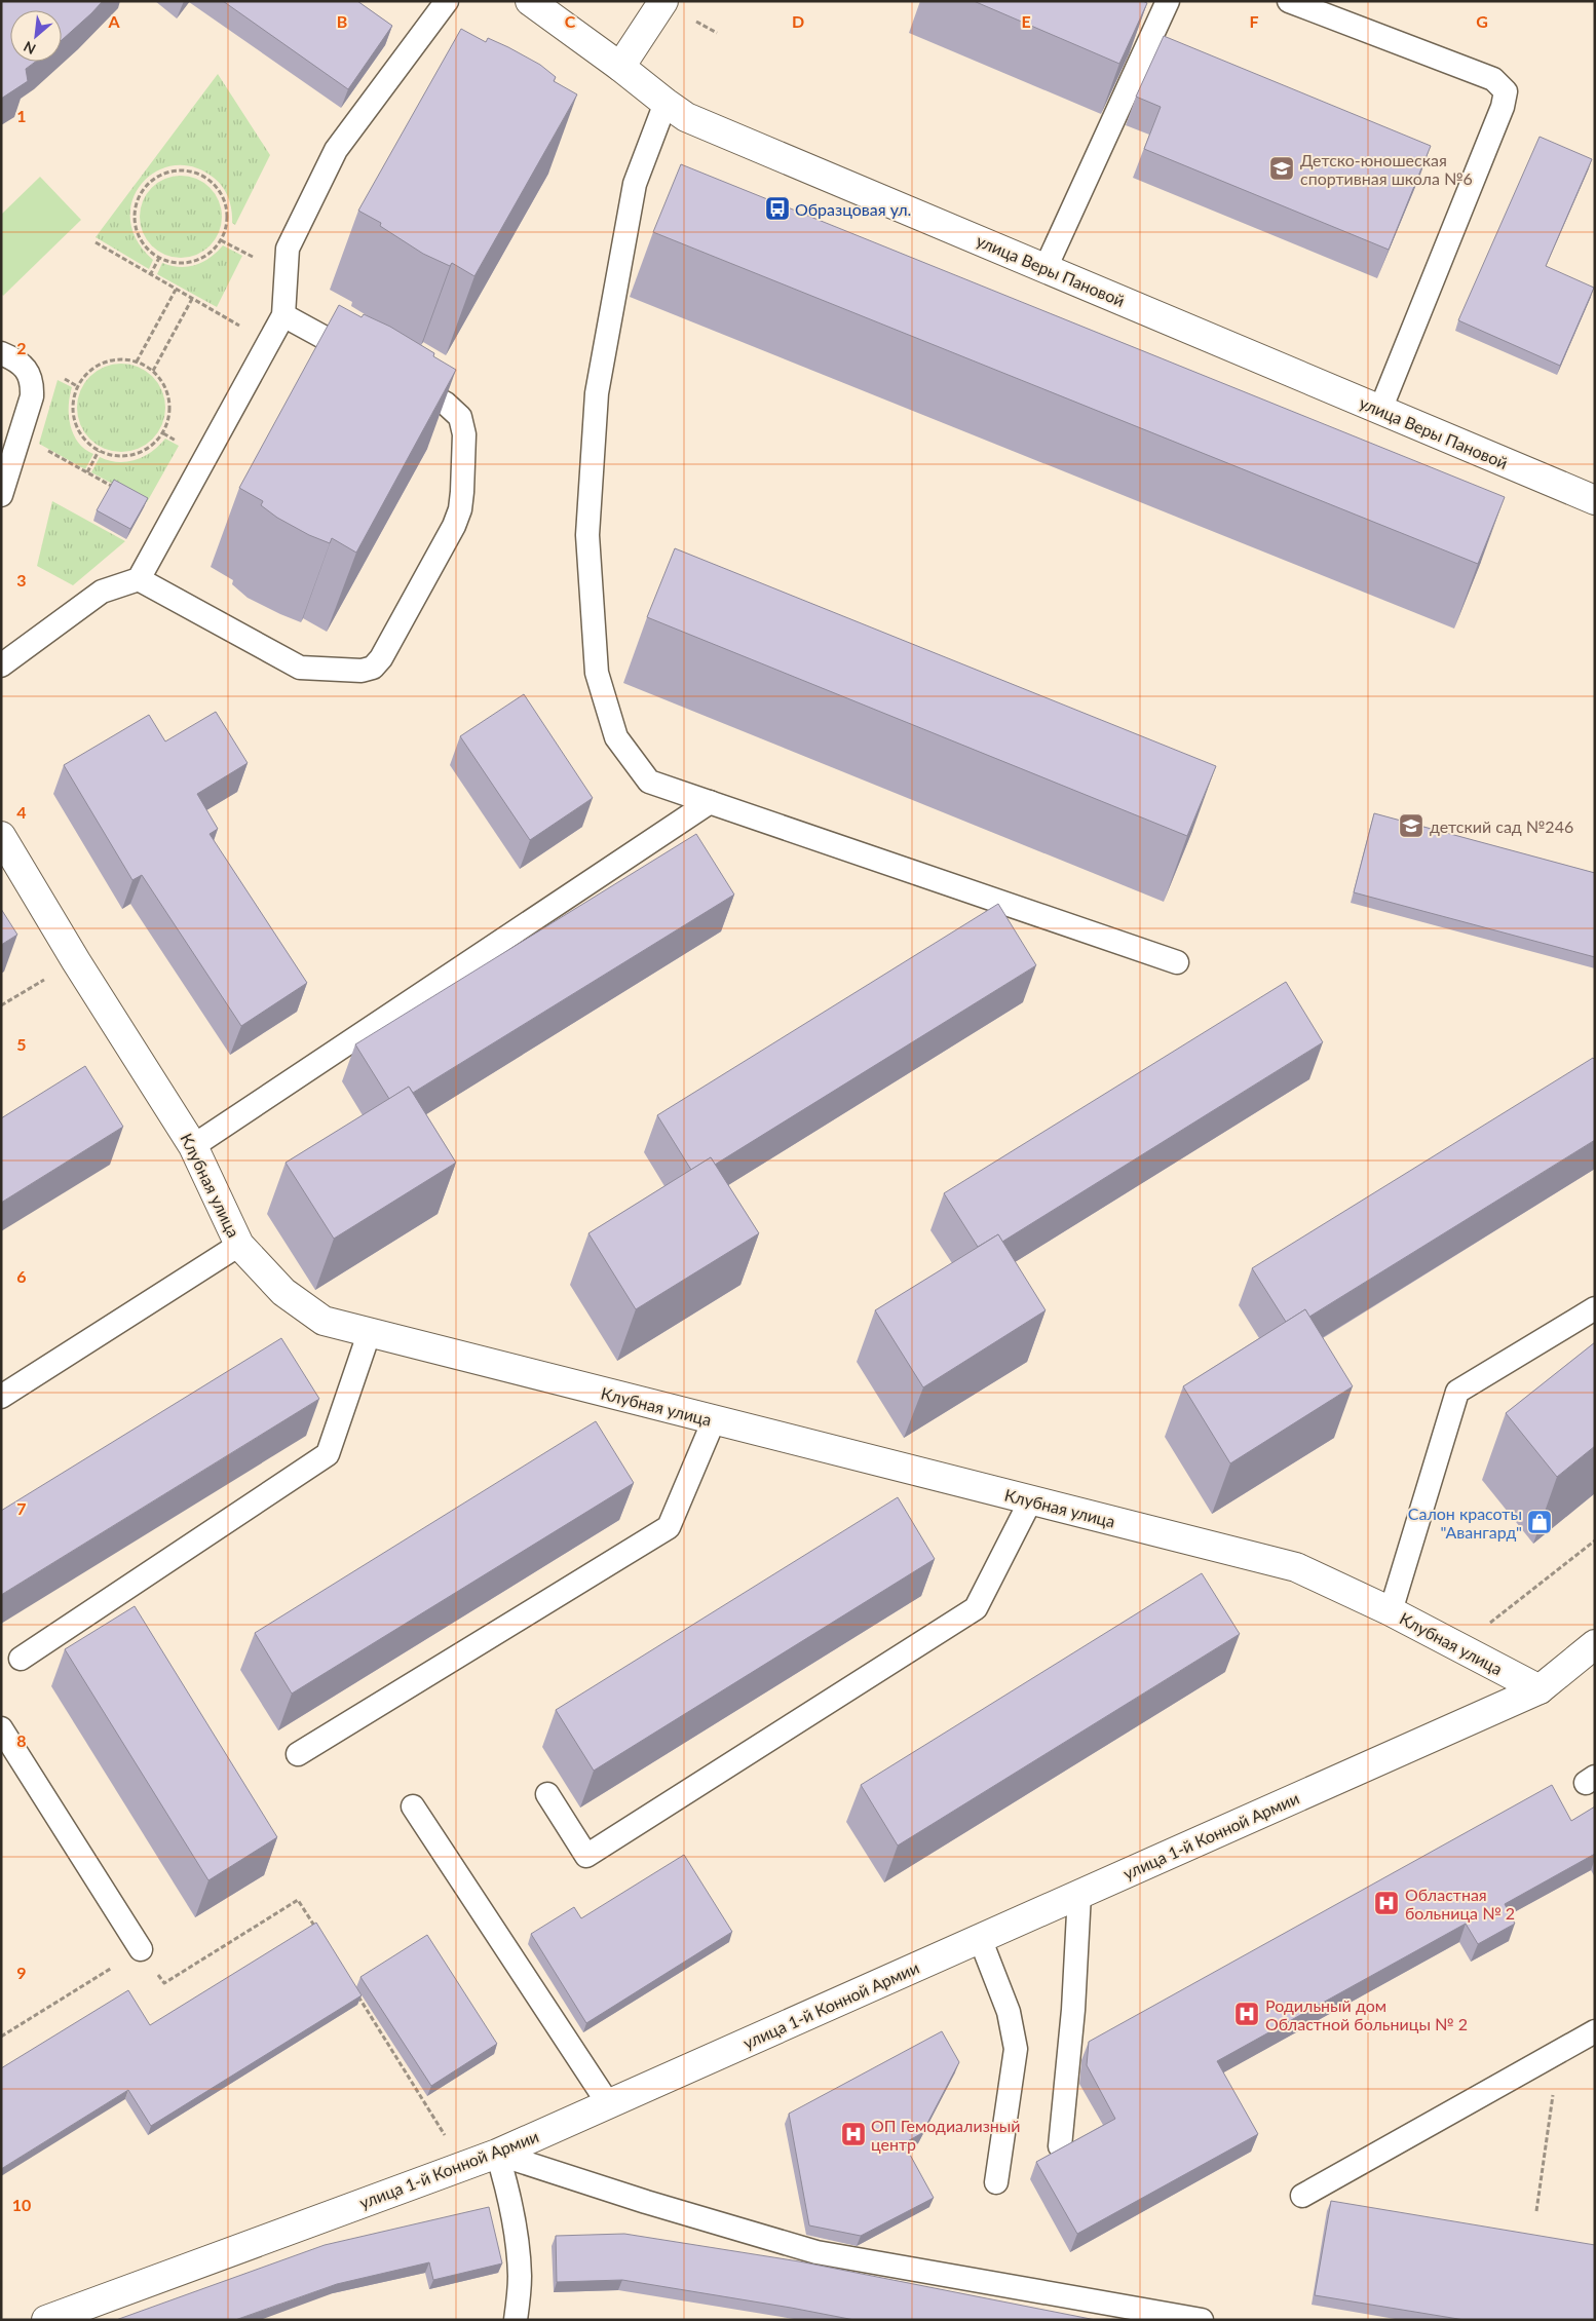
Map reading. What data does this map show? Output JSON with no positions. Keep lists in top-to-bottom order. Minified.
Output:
{"streets":{"street":["улица Веры Пановой","Клубная улица","улица 1-й Конной Армии"]},"crossings":[["Клубная улица","улица 1-й Конной Армии"]],"places":{"school or university":["Детско-юношеская спортивная школа №6","детский сад №246"],"bus stop":["Образцовая ул."],"shop":["Салон красоты \"Авангард\""],"hospital":["Областная больница № 2","Родильный дом Областной больницы № 2","ОП Гемодиализный центр"]},"north":"bottom left","grid":{"columns":["A","B","C","D","E","F","G"],"rows":["1","2","3","4","5","6","7","8","9","10"]}}
